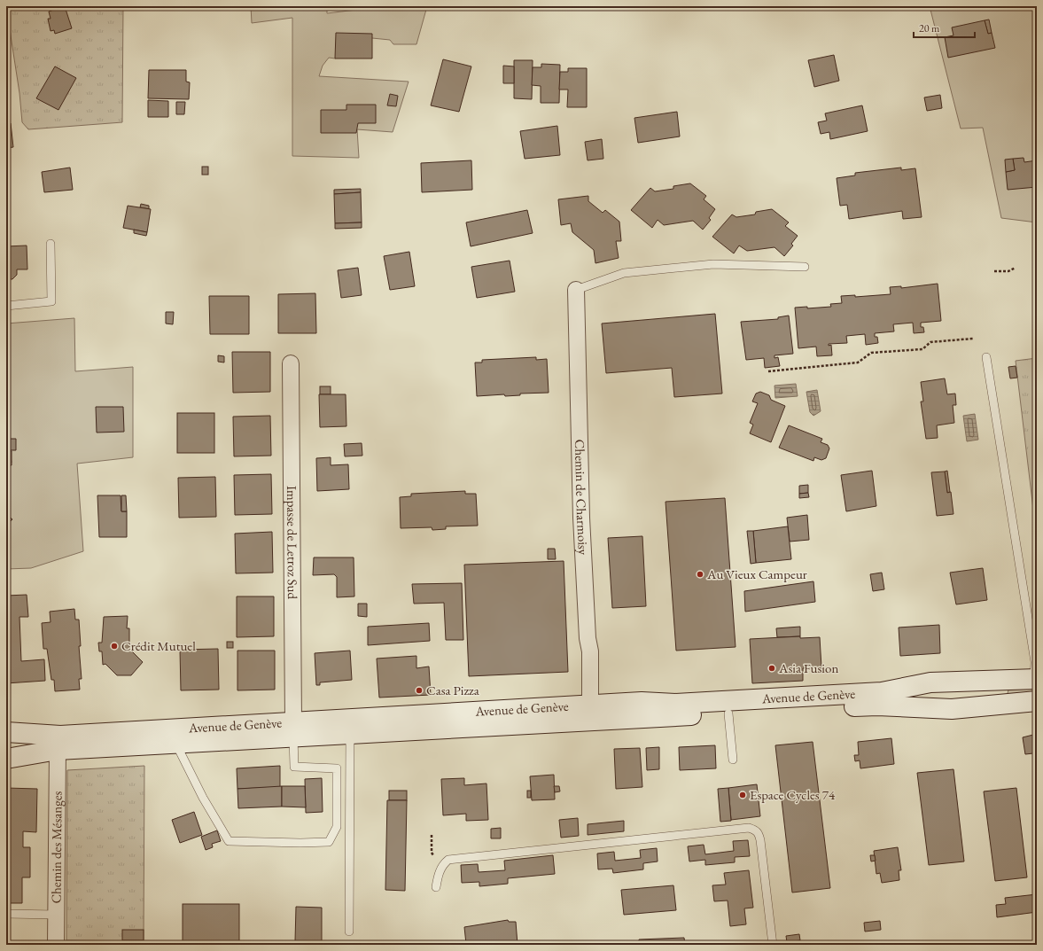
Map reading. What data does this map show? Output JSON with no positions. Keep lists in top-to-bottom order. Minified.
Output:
{"streets":{"main road":["Avenue de Genève"],"street":["Chemin de Charmoisy","Impasse de Letroz Sud","Chemin des Mésanges"]},"crossings":[["Chemin de Charmoisy","Avenue de Genève"],["Impasse de Letroz Sud","Avenue de Genève"],["Avenue de Genève","Chemin des Mésanges"]],"places":["Au Vieux Campeur","Crédit Mutuel","Asia Fusion","Casa Pizza","Espace Cycles 74"],"scale_bar":"20 m"}
